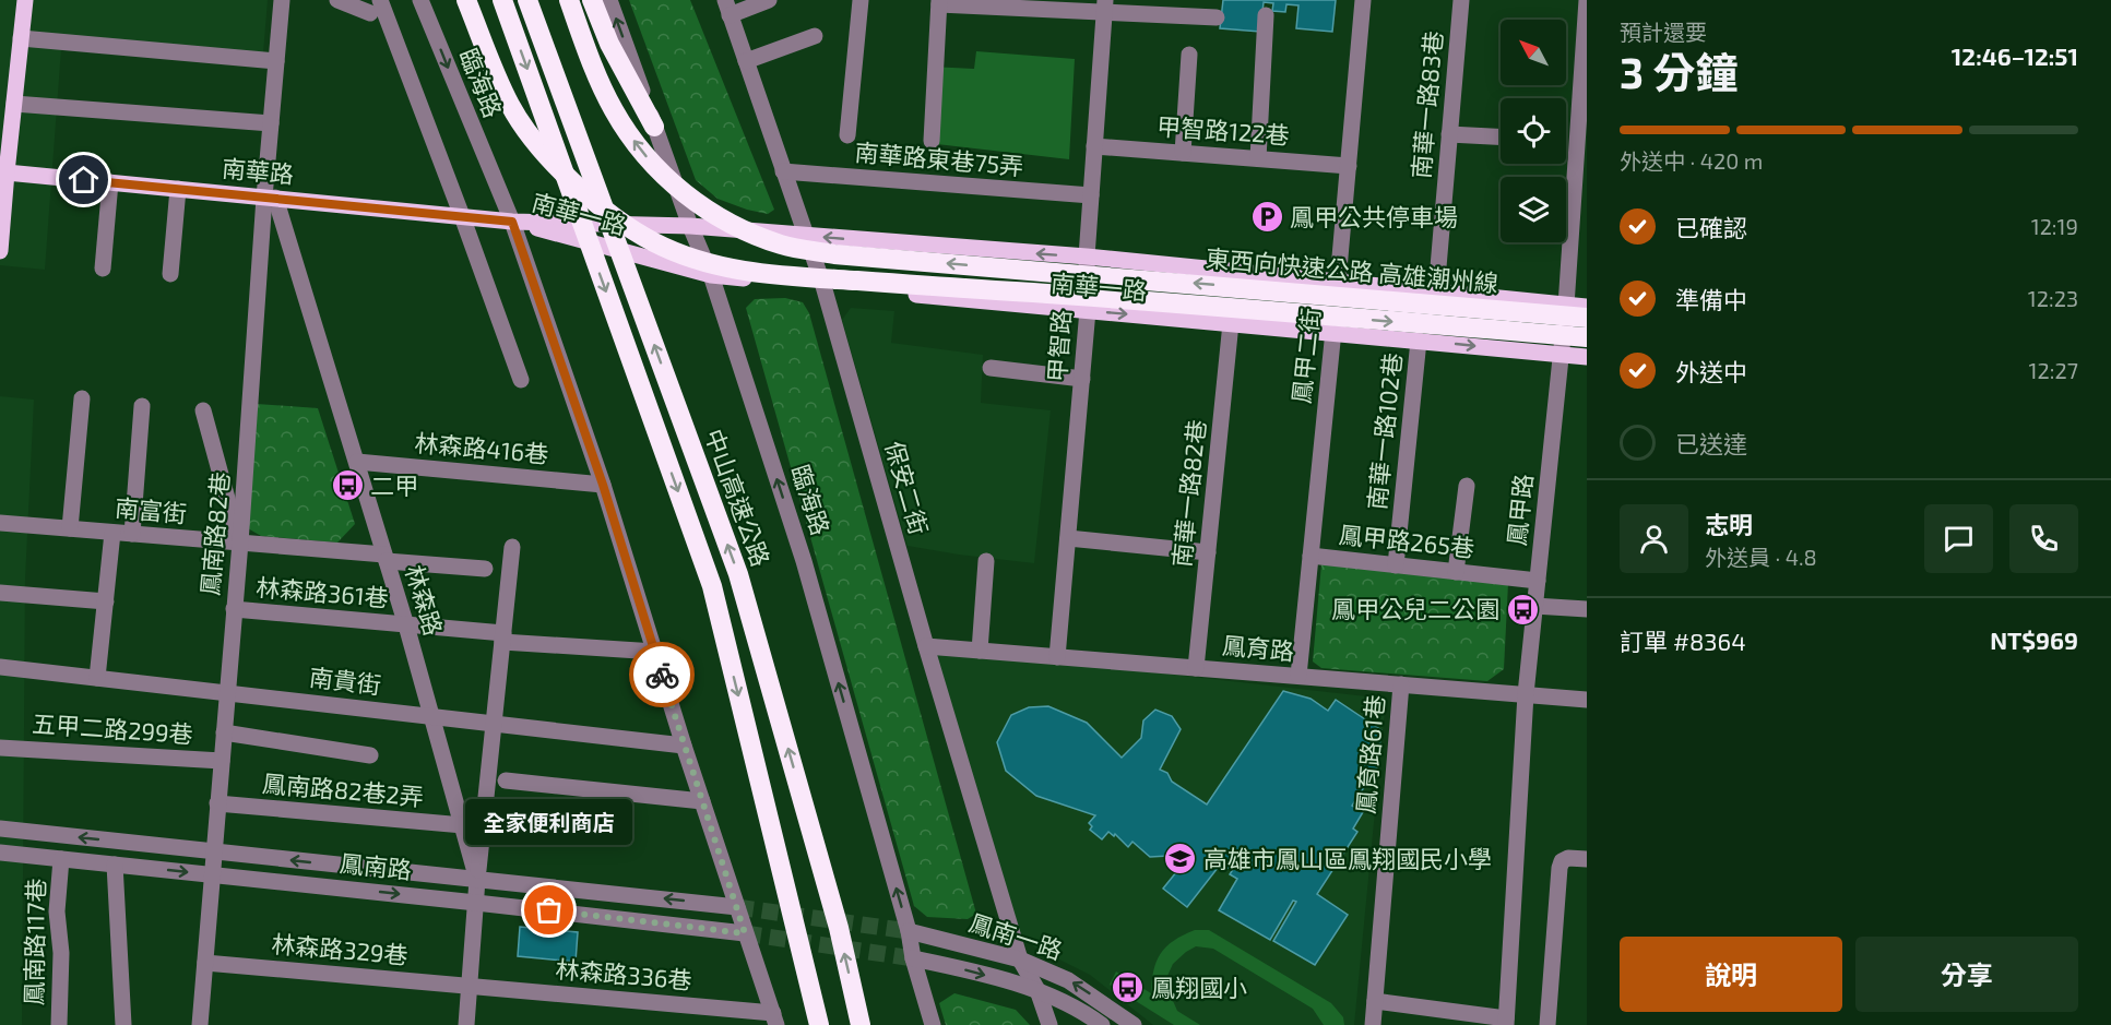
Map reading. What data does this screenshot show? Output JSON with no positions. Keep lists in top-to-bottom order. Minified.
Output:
{"streets":{"highway":["東西向快速公路 高雄潮州線","中山高速公路"],"main road":["南華路","南華一路"],"street":["臨海路","南華一路83巷","甲智路122巷","南華路東巷75弄","甲智路","鳳甲二街","南華一路102巷","林森路416巷","保安二街","南華一路82巷","鳳甲路","南富街","鳳南路82巷","鳳甲路265巷","林森路361巷","林森路","鳳育路","南貴街","五甲二路299巷","鳳育路61巷","鳳南路82巷2弄","鳳南路","鳳南一路","鳳南路117巷","林森路329巷","林森路336巷"]},"crossings":[["臨海路","南華路"],["臨海路","南華一路"],["臨海路","林森路416巷"],["臨海路","林森路361巷"],["臨海路","南貴街"],["臨海路","鳳南路"],["臨海路","鳳南一路"],["臨海路","林森路336巷"],["南華一路83巷","南華一路"],["甲智路122巷","甲智路"],["甲智路122巷","鳳甲二街"],["南華路東巷75弄","甲智路"],["南華路東巷75弄","保安二街"],["南華路","南華一路"],["南華路","鳳南路82巷"],["南華路","林森路"],["南華一路","甲智路"],["南華一路","鳳甲二街"],["南華一路","南華一路102巷"],["南華一路","保安二街"],["南華一路","南華一路82巷"],["南華一路","鳳甲路"],["甲智路","鳳育路"],["鳳甲二街","鳳甲路265巷"],["鳳甲二街","鳳育路"],["南華一路102巷","鳳甲路265巷"],["林森路416巷","林森路"],["保安二街","鳳育路"],["保安二街","鳳南一路"],["南華一路82巷","鳳育路"],["鳳甲路","鳳甲路265巷"],["鳳甲路","鳳育路"],["南富街","鳳南路82巷"],["南富街","林森路"],["鳳南路82巷","林森路361巷"],["鳳南路82巷","林森路"],["鳳南路82巷","南貴街"],["鳳南路82巷","五甲二路299巷"],["鳳南路82巷","鳳南路82巷2弄"],["鳳南路82巷","鳳南路"],["鳳南路82巷","林森路329巷"],["林森路361巷","林森路"],["林森路","南貴街"],["林森路","鳳南路82巷2弄"],["林森路","鳳南路"],["林森路","林森路329巷"],["林森路","林森路336巷"],["鳳育路","鳳育路61巷"],["鳳南路","鳳南路117巷"],["林森路329巷","林森路336巷"]],"places":{"parking":["鳳甲公共停車場"],"bus stop":["二甲","鳳甲公兒二公園","鳳翔國小"],"school or university":["高雄市鳳山區鳳翔國民小學"],"other":["全家便利商店"]},"north":"top left","page":{"heading":["3 分鐘","預計還要","12:46–12:51"],"panel":["志明","外送員 · 4.8","訂單 #8364","NT$969"],"bar":"外送中 · 420 m","list":[["已確認","12:19"],["準備中","12:23"],["外送中","12:27"],"已送達"],"bubble":"全家便利商店","buttons":["說明","分享"]}}
